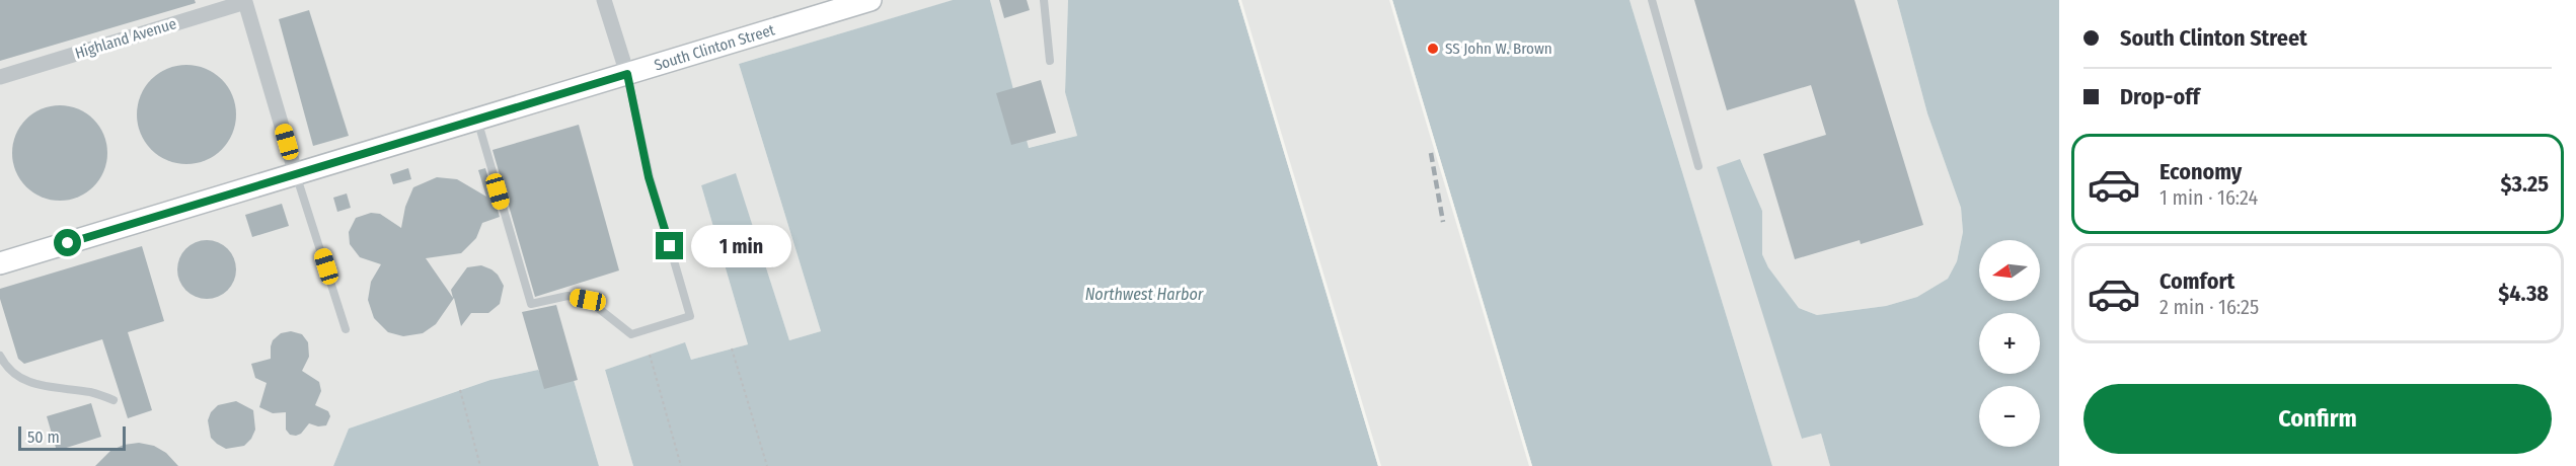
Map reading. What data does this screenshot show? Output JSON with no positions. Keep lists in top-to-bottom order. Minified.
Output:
{"streets":{"main road":["South Clinton Street"],"street":["Highland Avenue"]},"water":["Northwest Harbor"],"places":["SS John W. Brown"],"scale_bar":"50 m","north":"left","page":{"banner":["South Clinton Street","Drop-off"],"list":[{"name":"Economy","note":"1 min · 16:24","value":"$3.25"},{"name":"Comfort","note":"2 min · 16:25","value":"$4.38"}],"bubble":"1 min","map_buttons":["+","−"],"buttons":"Confirm","scale":"50 m"}}
